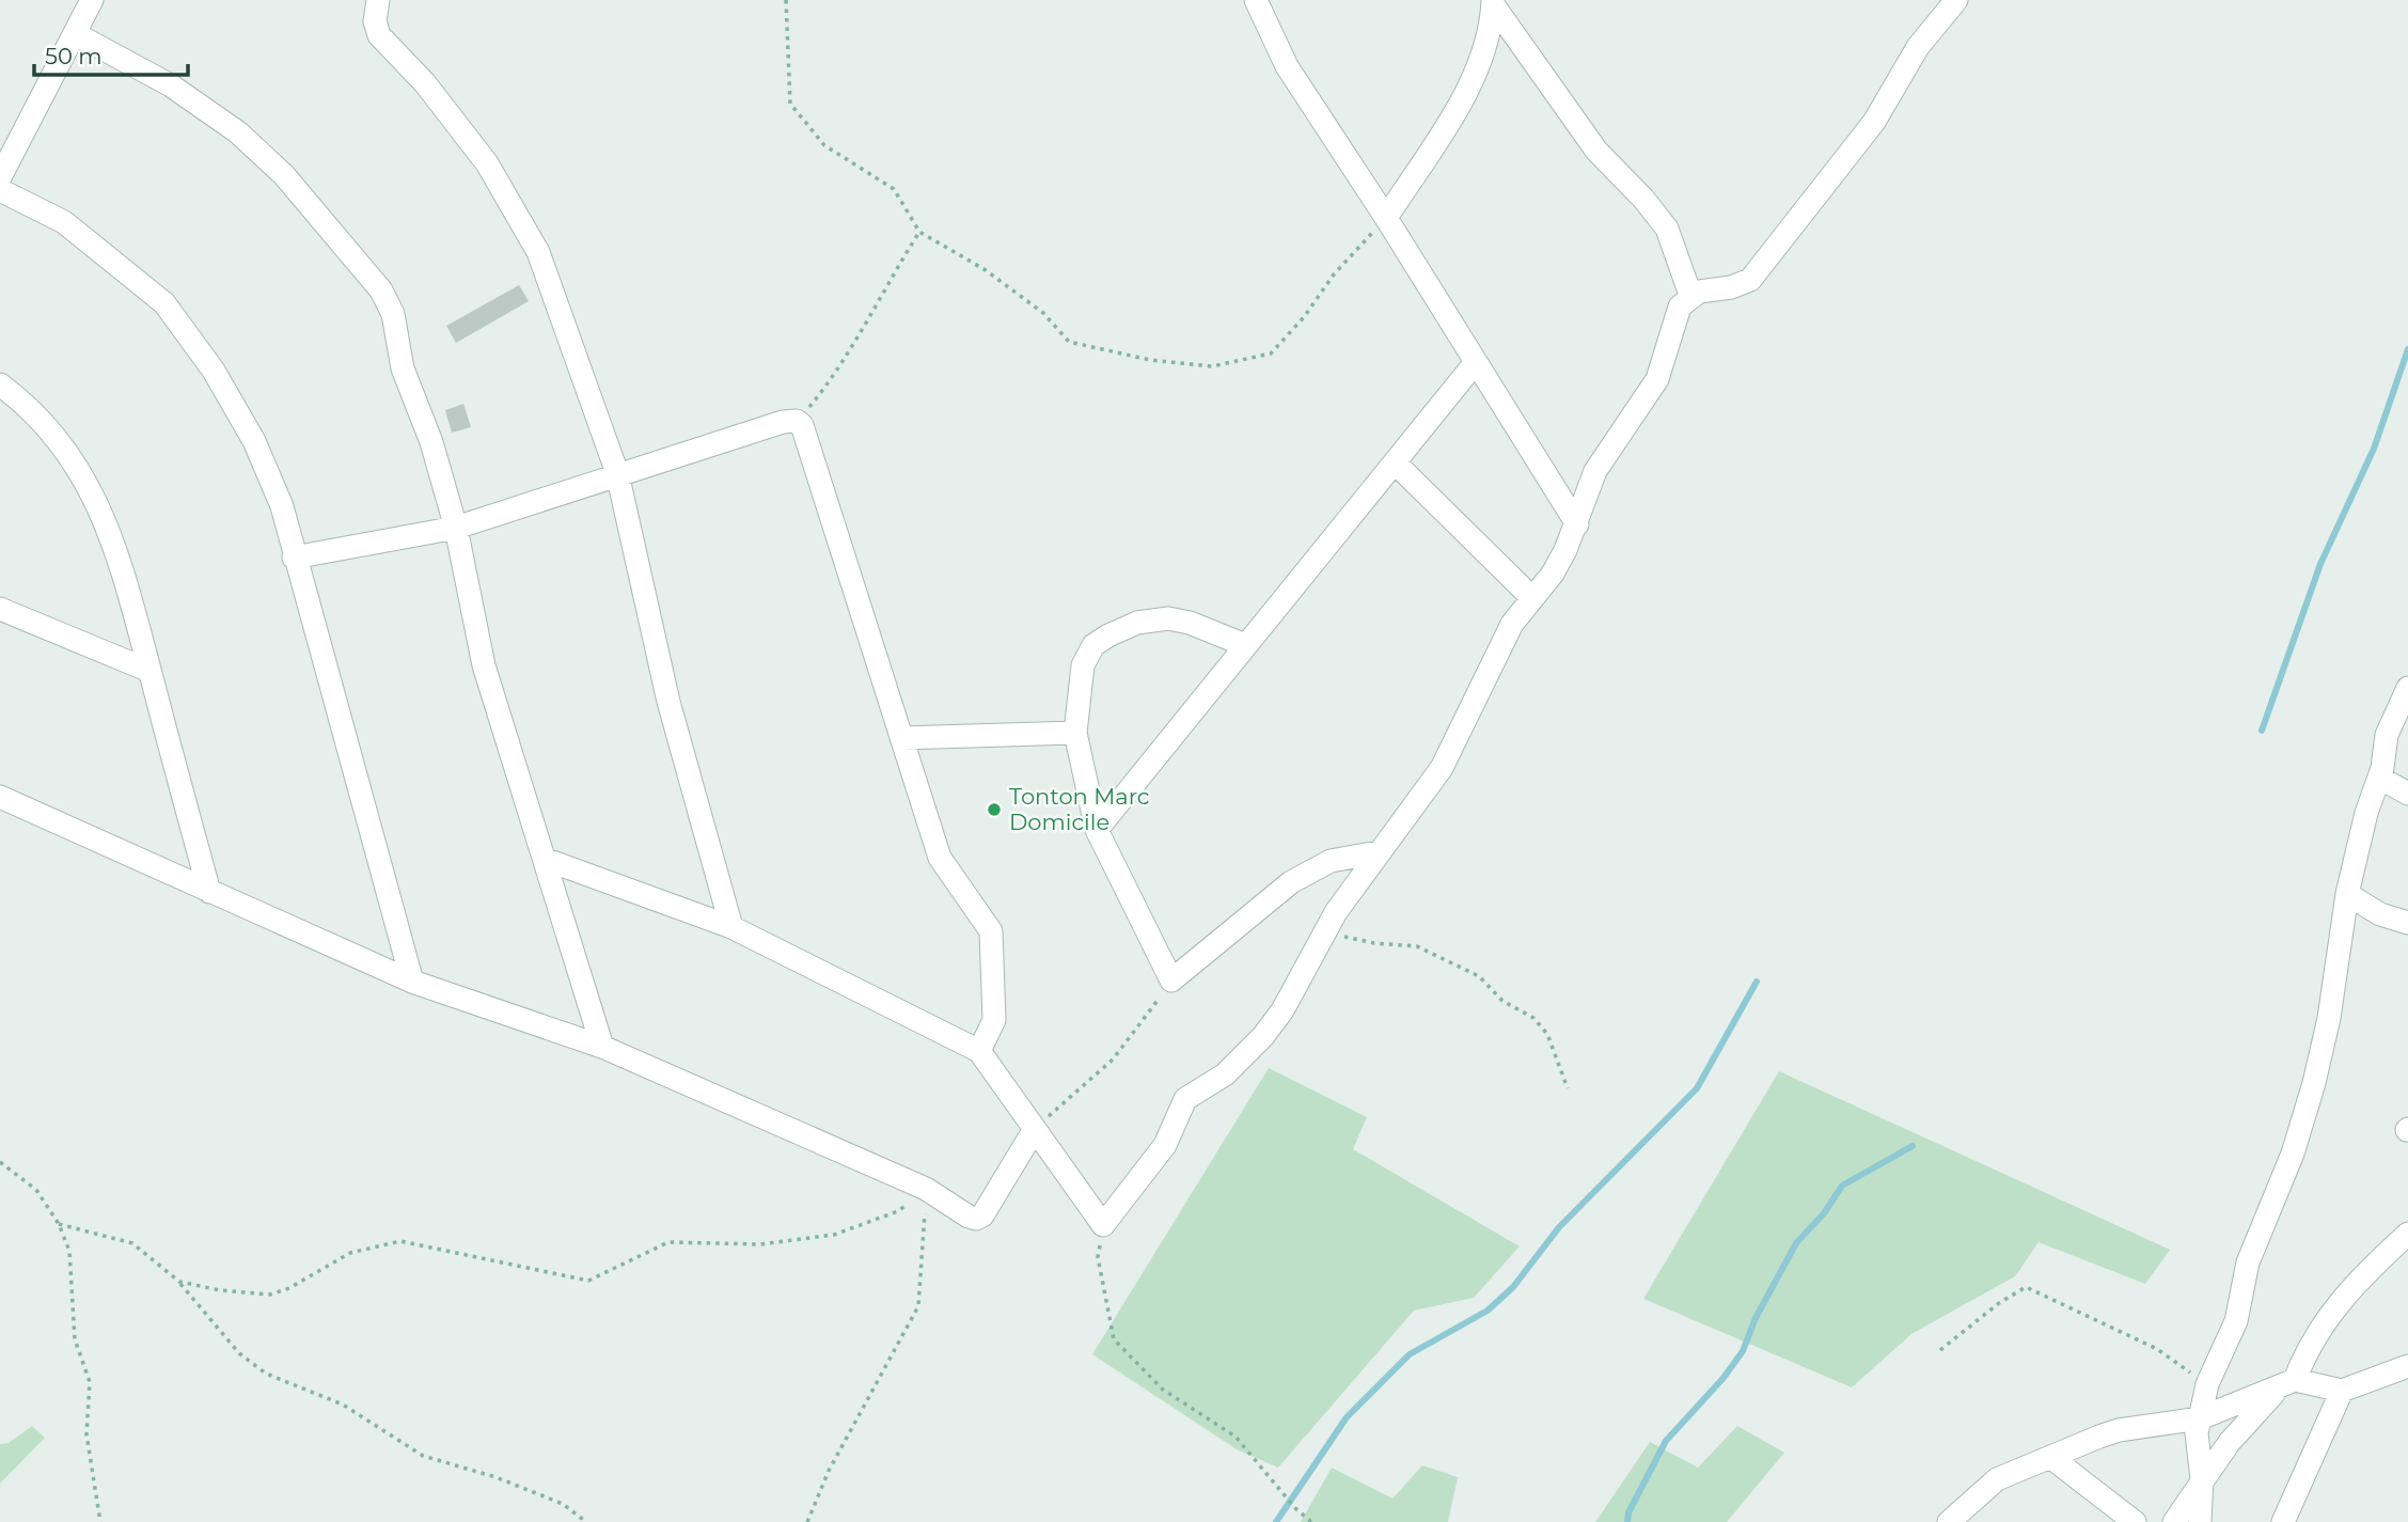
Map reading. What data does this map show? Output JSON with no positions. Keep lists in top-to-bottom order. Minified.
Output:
{"places":["Tonton Marc Domicile"],"scale_bar":"50 m"}
